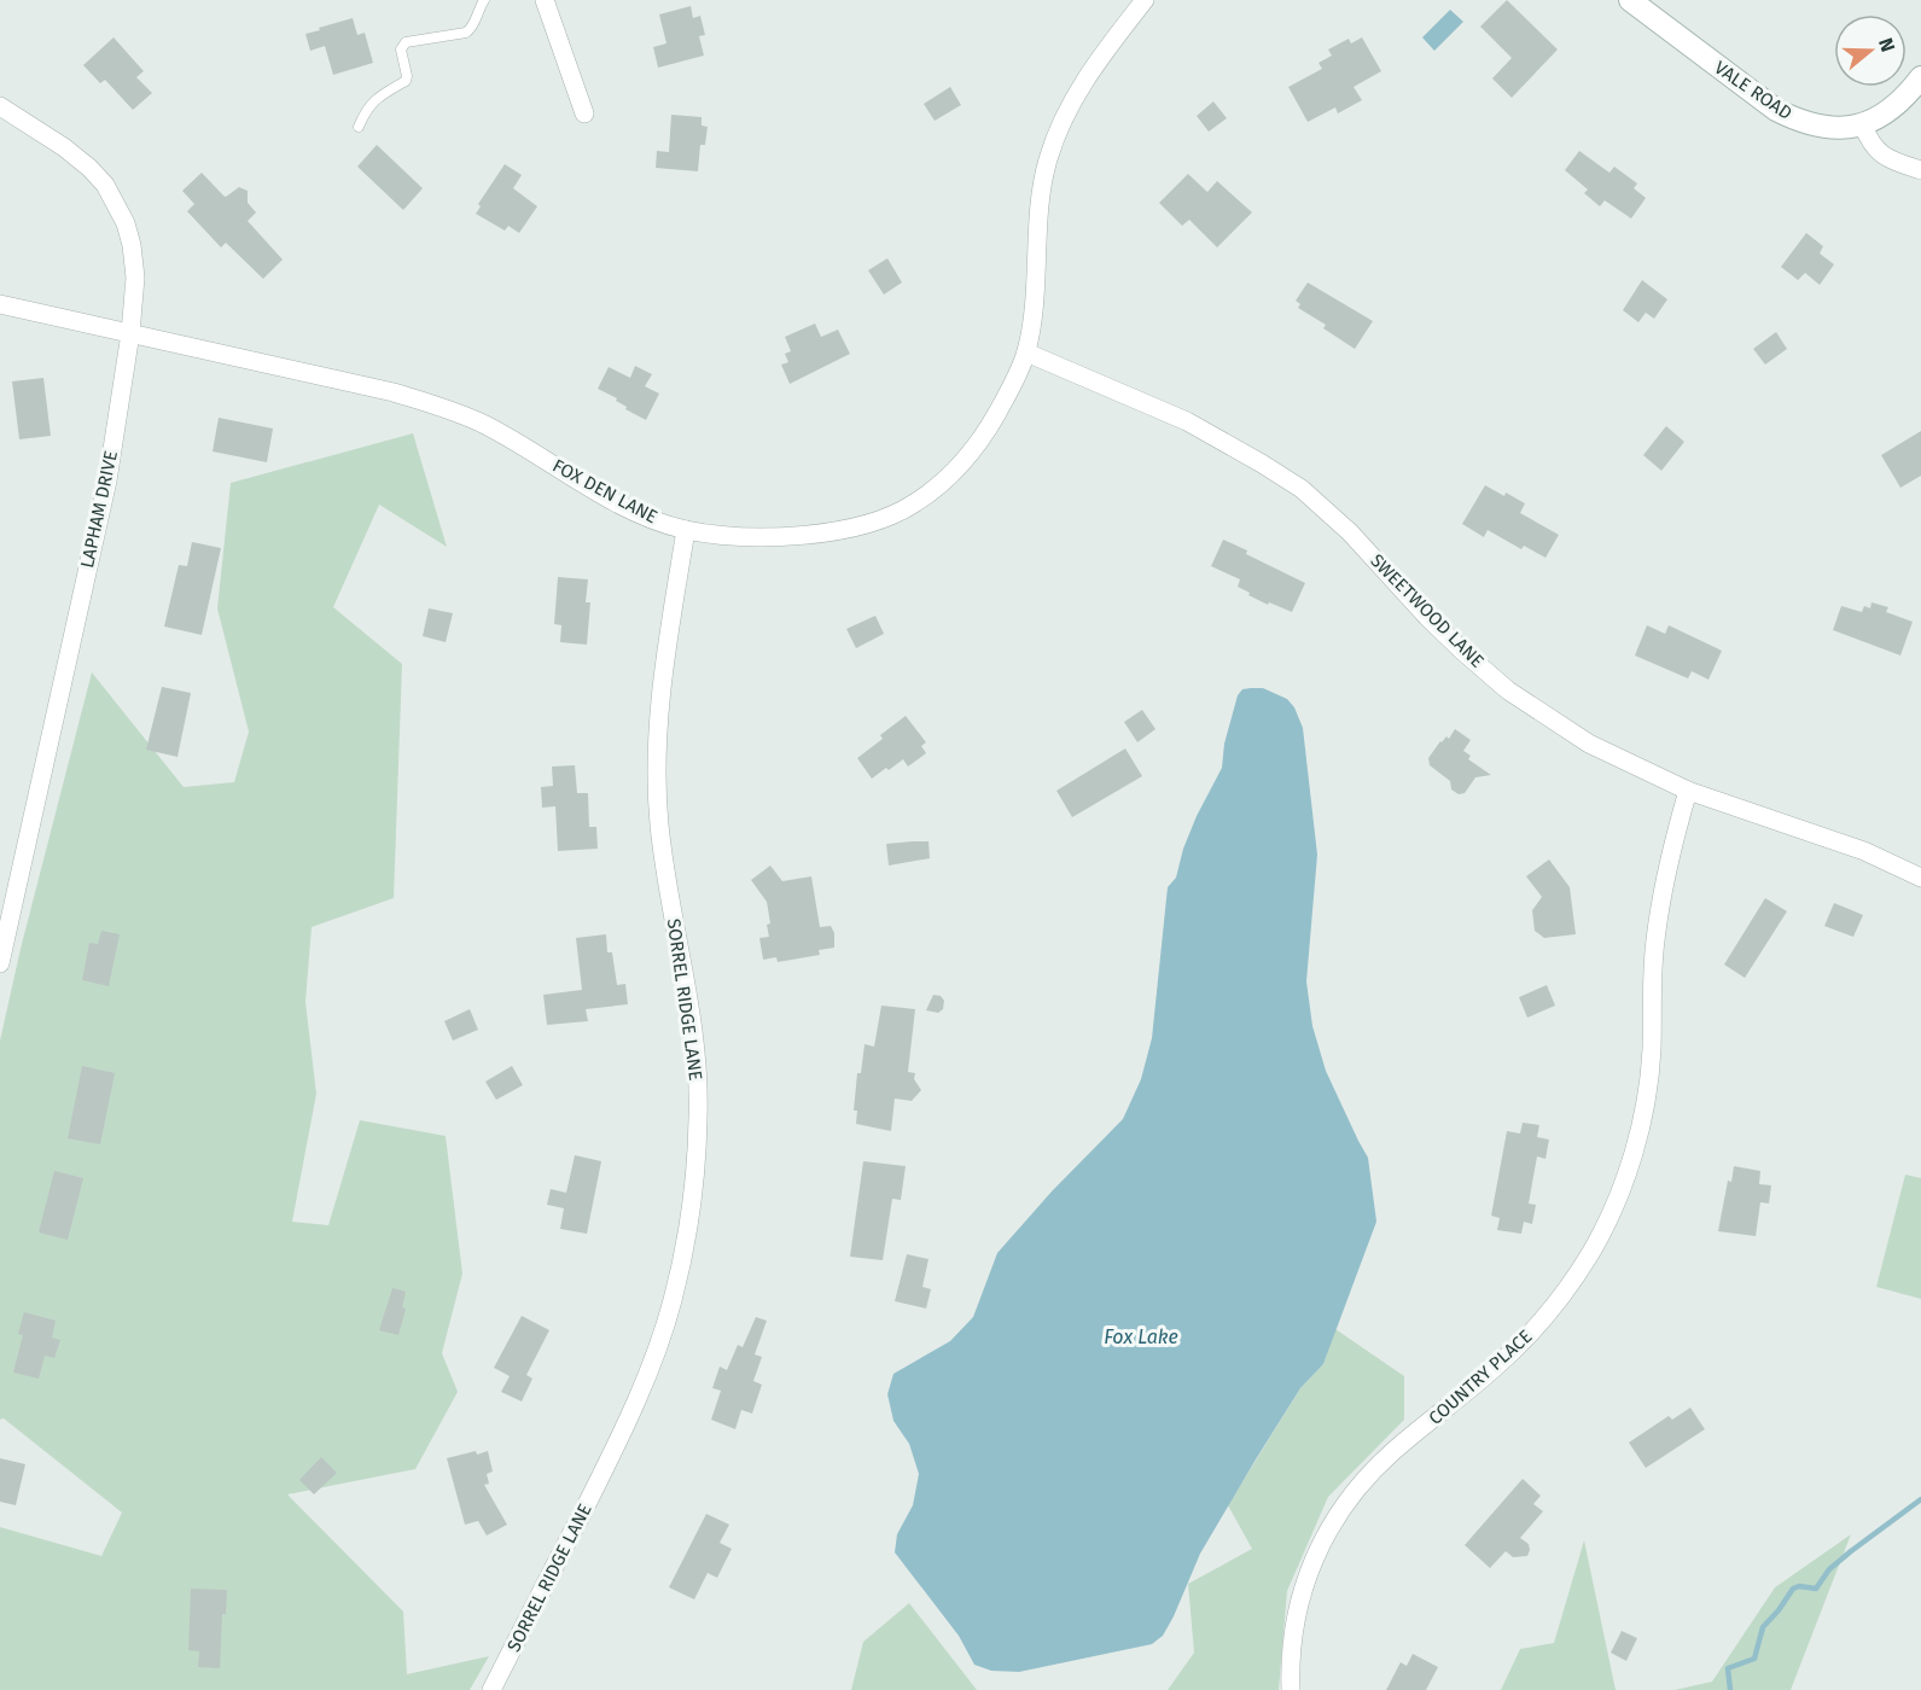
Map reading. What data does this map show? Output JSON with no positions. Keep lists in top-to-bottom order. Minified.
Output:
{"streets":{"main road":["VALE ROAD"],"street":["FOX DEN LANE","LAPHAM DRIVE","SWEETWOOD LANE","SORREL RIDGE LANE","COUNTRY PLACE"]},"crossings":[["FOX DEN LANE","LAPHAM DRIVE"],["FOX DEN LANE","SWEETWOOD LANE"],["FOX DEN LANE","SORREL RIDGE LANE"],["SWEETWOOD LANE","COUNTRY PLACE"]],"water":["Fox Lake"],"north":"right"}
